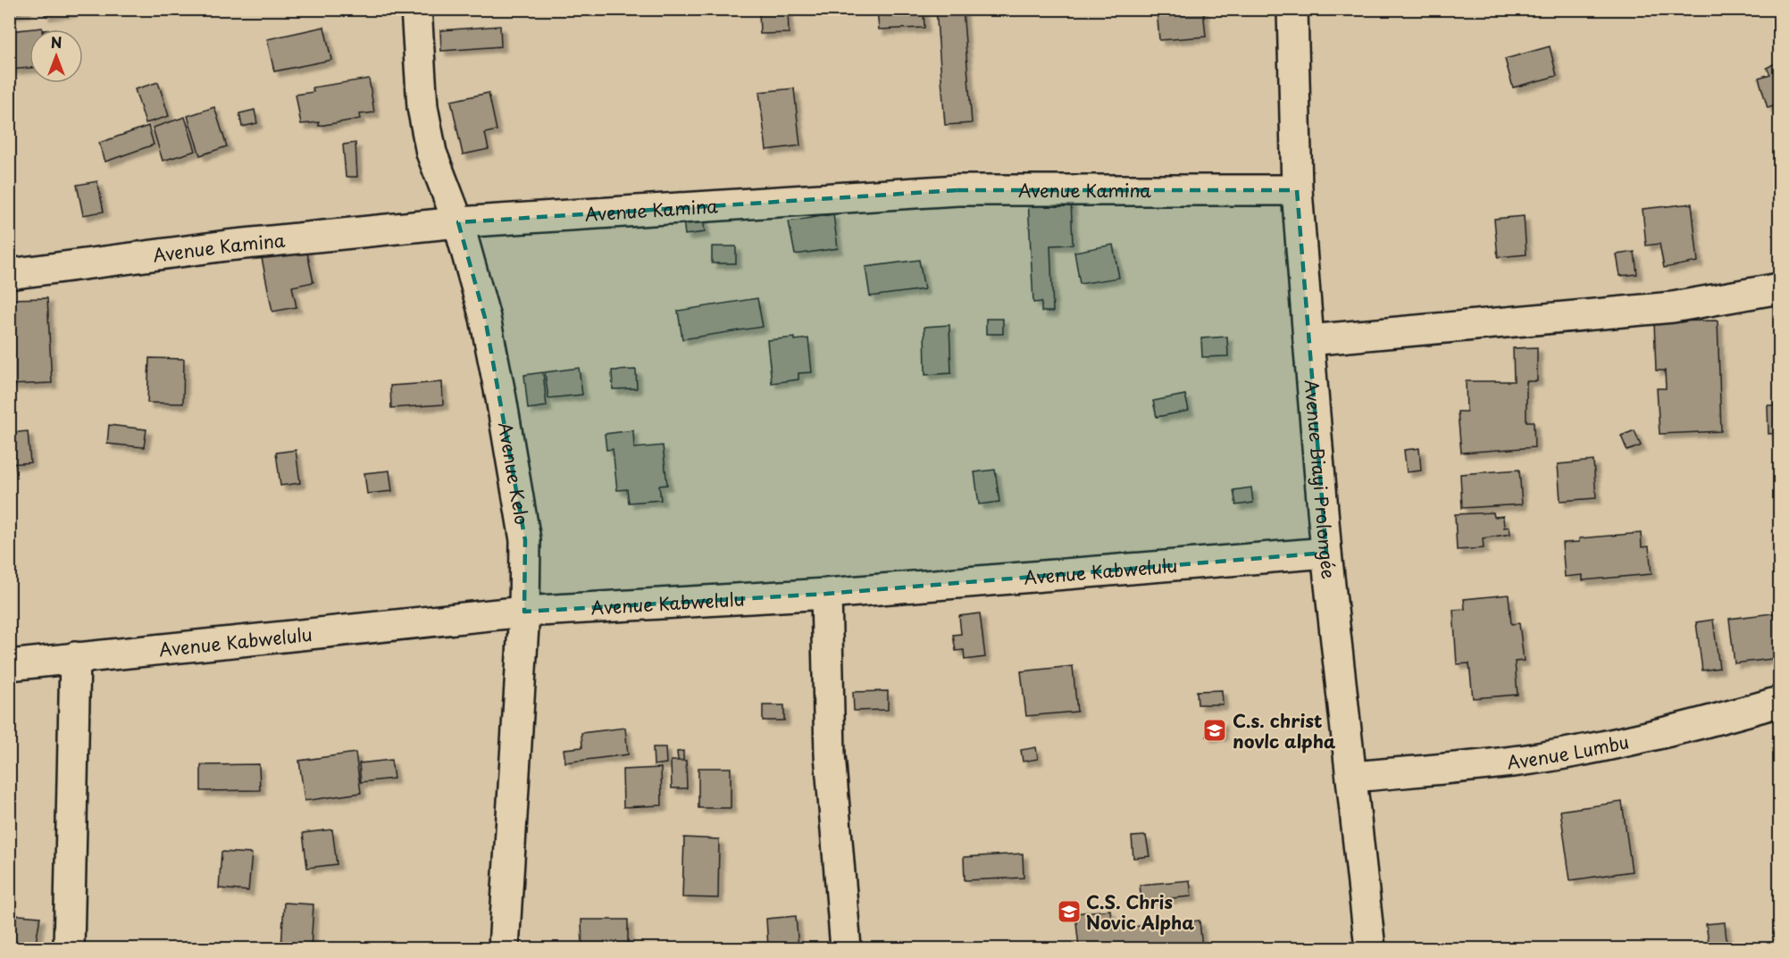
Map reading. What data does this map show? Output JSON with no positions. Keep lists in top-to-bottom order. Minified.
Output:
{"streets":{"street":["Avenue Kamina","Avenue Kelo","Avenue Biayi Prolongée","Avenue Kabwelulu","Avenue Lumbu"]},"crossings":[["Avenue Kamina","Avenue Kelo"],["Avenue Kamina","Avenue Biayi Prolongée"],["Avenue Kelo","Avenue Kabwelulu"],["Avenue Biayi Prolongée","Avenue Kabwelulu"],["Avenue Biayi Prolongée","Avenue Lumbu"]],"places":{"school or university":["C.s. christ novlc alpha","C.S. Chris Novic Alpha"]},"north":"top"}
